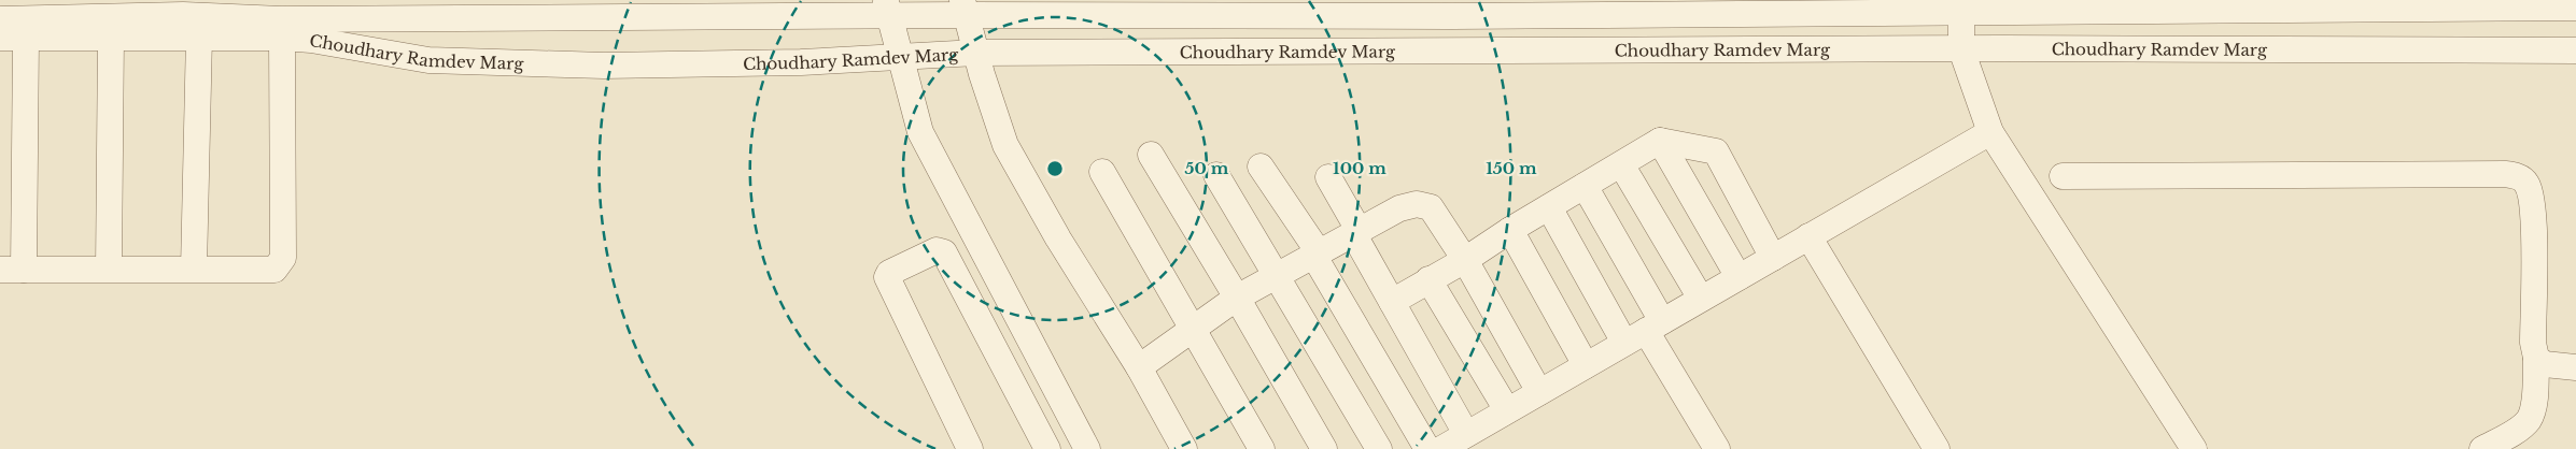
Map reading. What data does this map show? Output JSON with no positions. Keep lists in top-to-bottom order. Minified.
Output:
{"streets":{"street":["Choudhary Ramdev Marg"]},"rings":["50 m","100 m","150 m"]}
